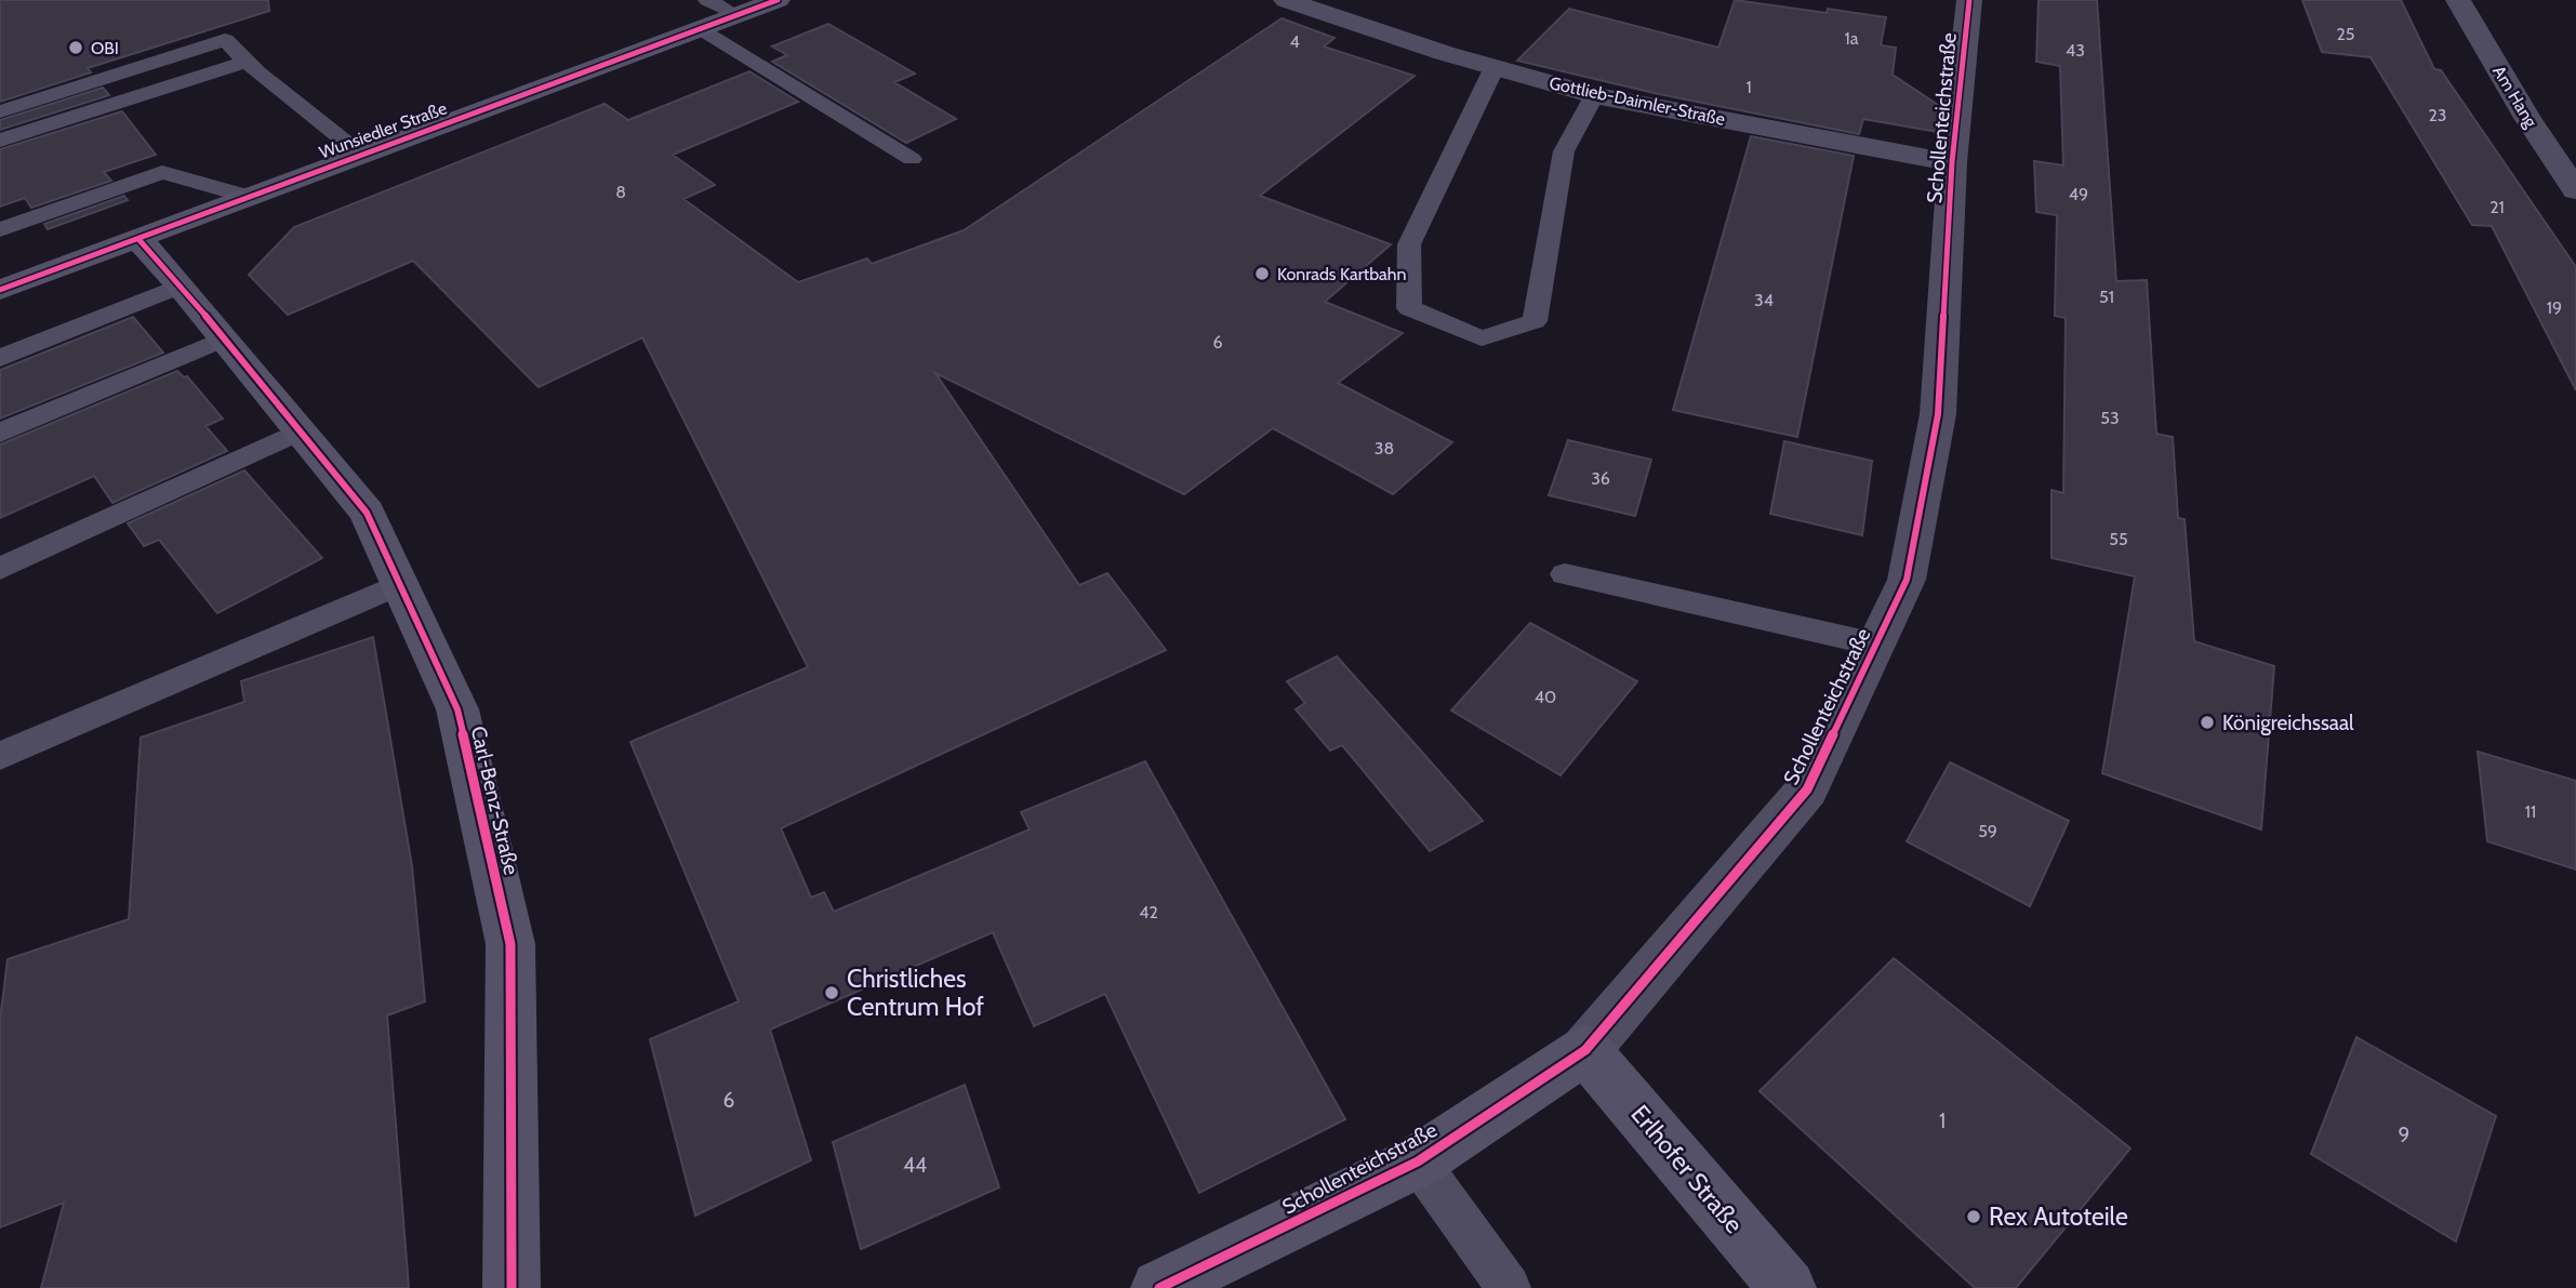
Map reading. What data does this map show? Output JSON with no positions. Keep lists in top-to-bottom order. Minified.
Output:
{"streets":{"street":["Am Hang","Gottlieb-Daimler-Straße","Schollenteichstraße","Wunsiedler Straße","Carl-Benz-Straße","Erlhofer Straße"]},"crossings":[["Gottlieb-Daimler-Straße","Schollenteichstraße"],["Schollenteichstraße","Erlhofer Straße"],["Wunsiedler Straße","Carl-Benz-Straße"]],"places":["OBI","Konrads Kartbahn","Königreichssaal","Christliches Centrum Hof","Rex Autoteile"],"house_numbers":["25","1a","4","43","1","23","8","49","21","51","34","19","6","53","38","36","55","40","11","59","42","6","1","9","44"]}
